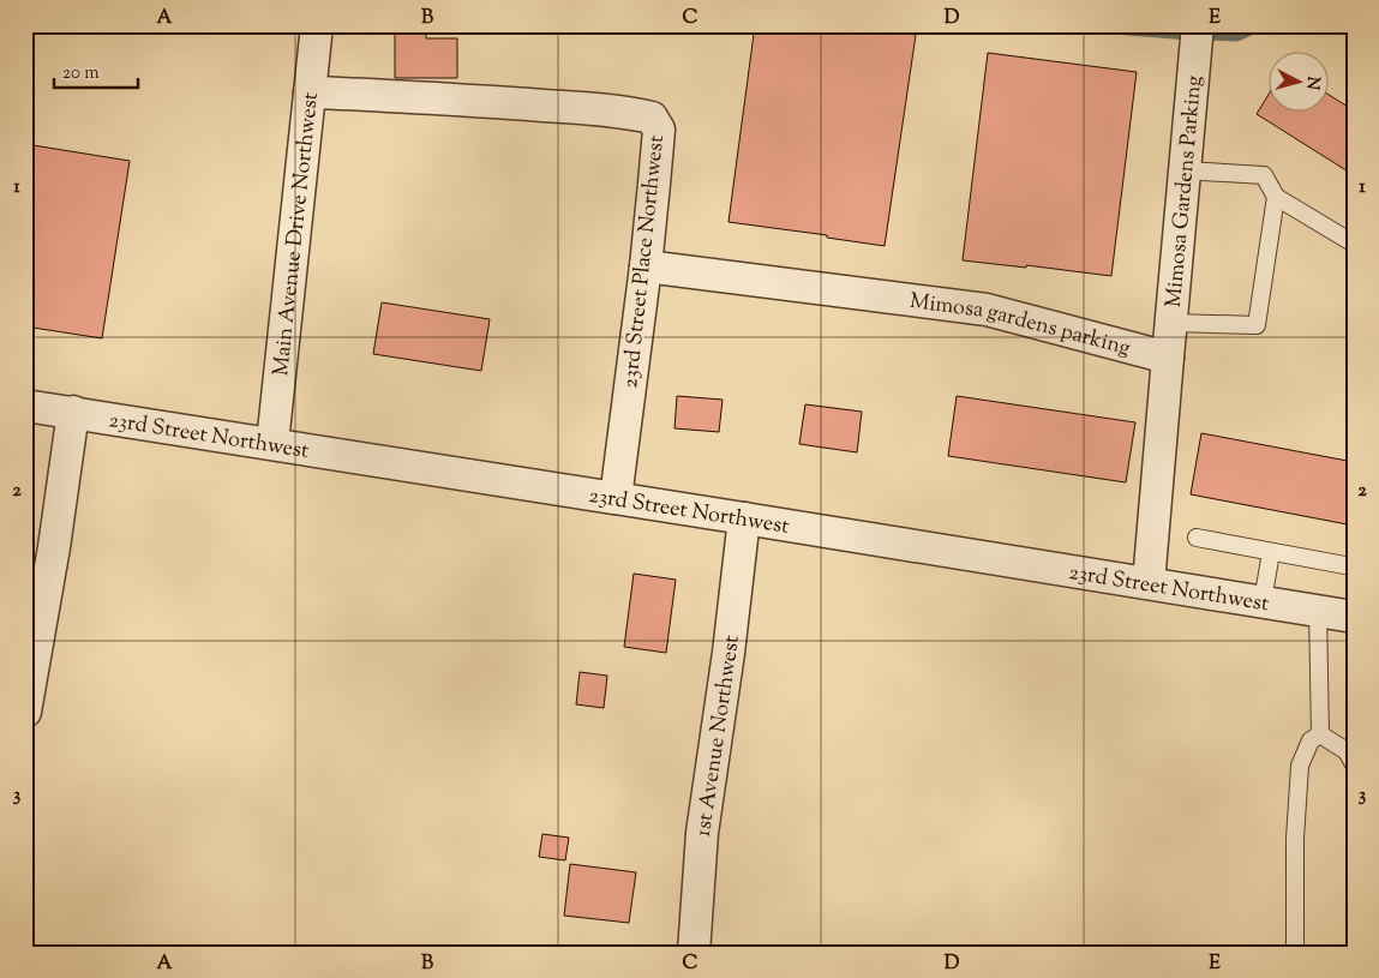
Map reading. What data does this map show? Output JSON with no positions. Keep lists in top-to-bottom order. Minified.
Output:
{"streets":{"street":["Mimosa Gardens Parking","Main Avenue Drive Northwest","23rd Street Place Northwest","Mimosa gardens parking","23rd Street Northwest","1st Avenue Northwest"]},"crossings":[["Mimosa Gardens Parking","Mimosa gardens parking"],["Main Avenue Drive Northwest","23rd Street Place Northwest"],["Main Avenue Drive Northwest","23rd Street Northwest"],["23rd Street Place Northwest","Mimosa gardens parking"],["23rd Street Place Northwest","23rd Street Northwest"],["23rd Street Northwest","1st Avenue Northwest"]],"scale_bar":"20 m","north":"right","grid":{"columns":["A","B","C","D","E"],"rows":["1","2","3"]}}
